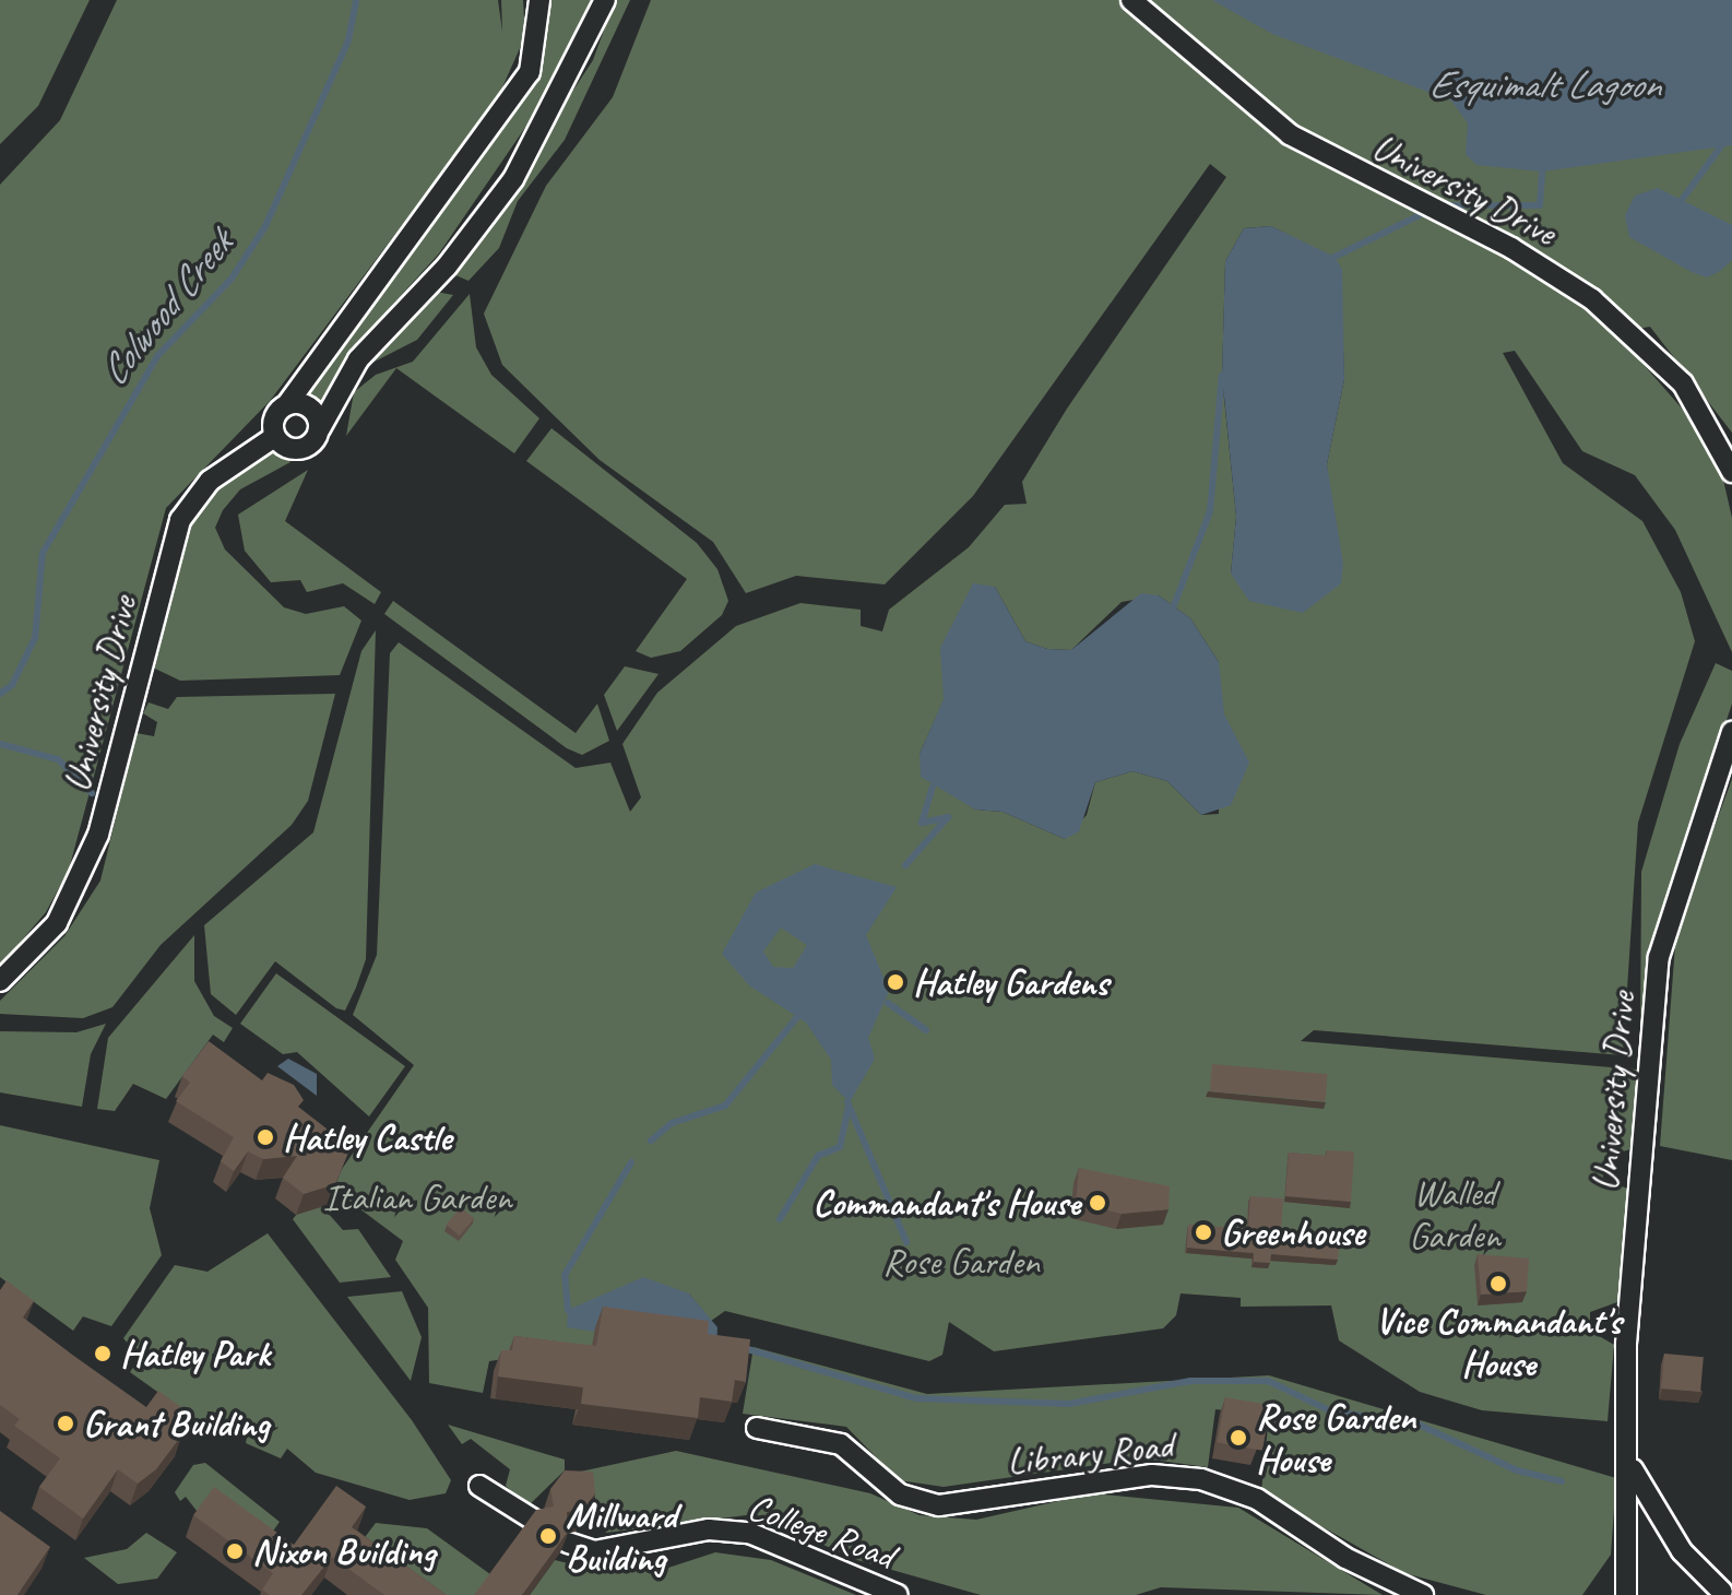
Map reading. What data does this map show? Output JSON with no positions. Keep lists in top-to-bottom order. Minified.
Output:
{"streets":{"street":["University Drive","Library Road","College Road"]},"water":["Esquimalt Lagoon","Colwood Creek"],"parks":["Walled Garden","Italian Garden","Rose Garden"],"places":["Hatley Gardens","Hatley Castle","Commandant's House","Greenhouse","Vice Commandant's House","Hatley Park","Grant Building","Rose Garden House","Millward Building","Nixon Building"]}
